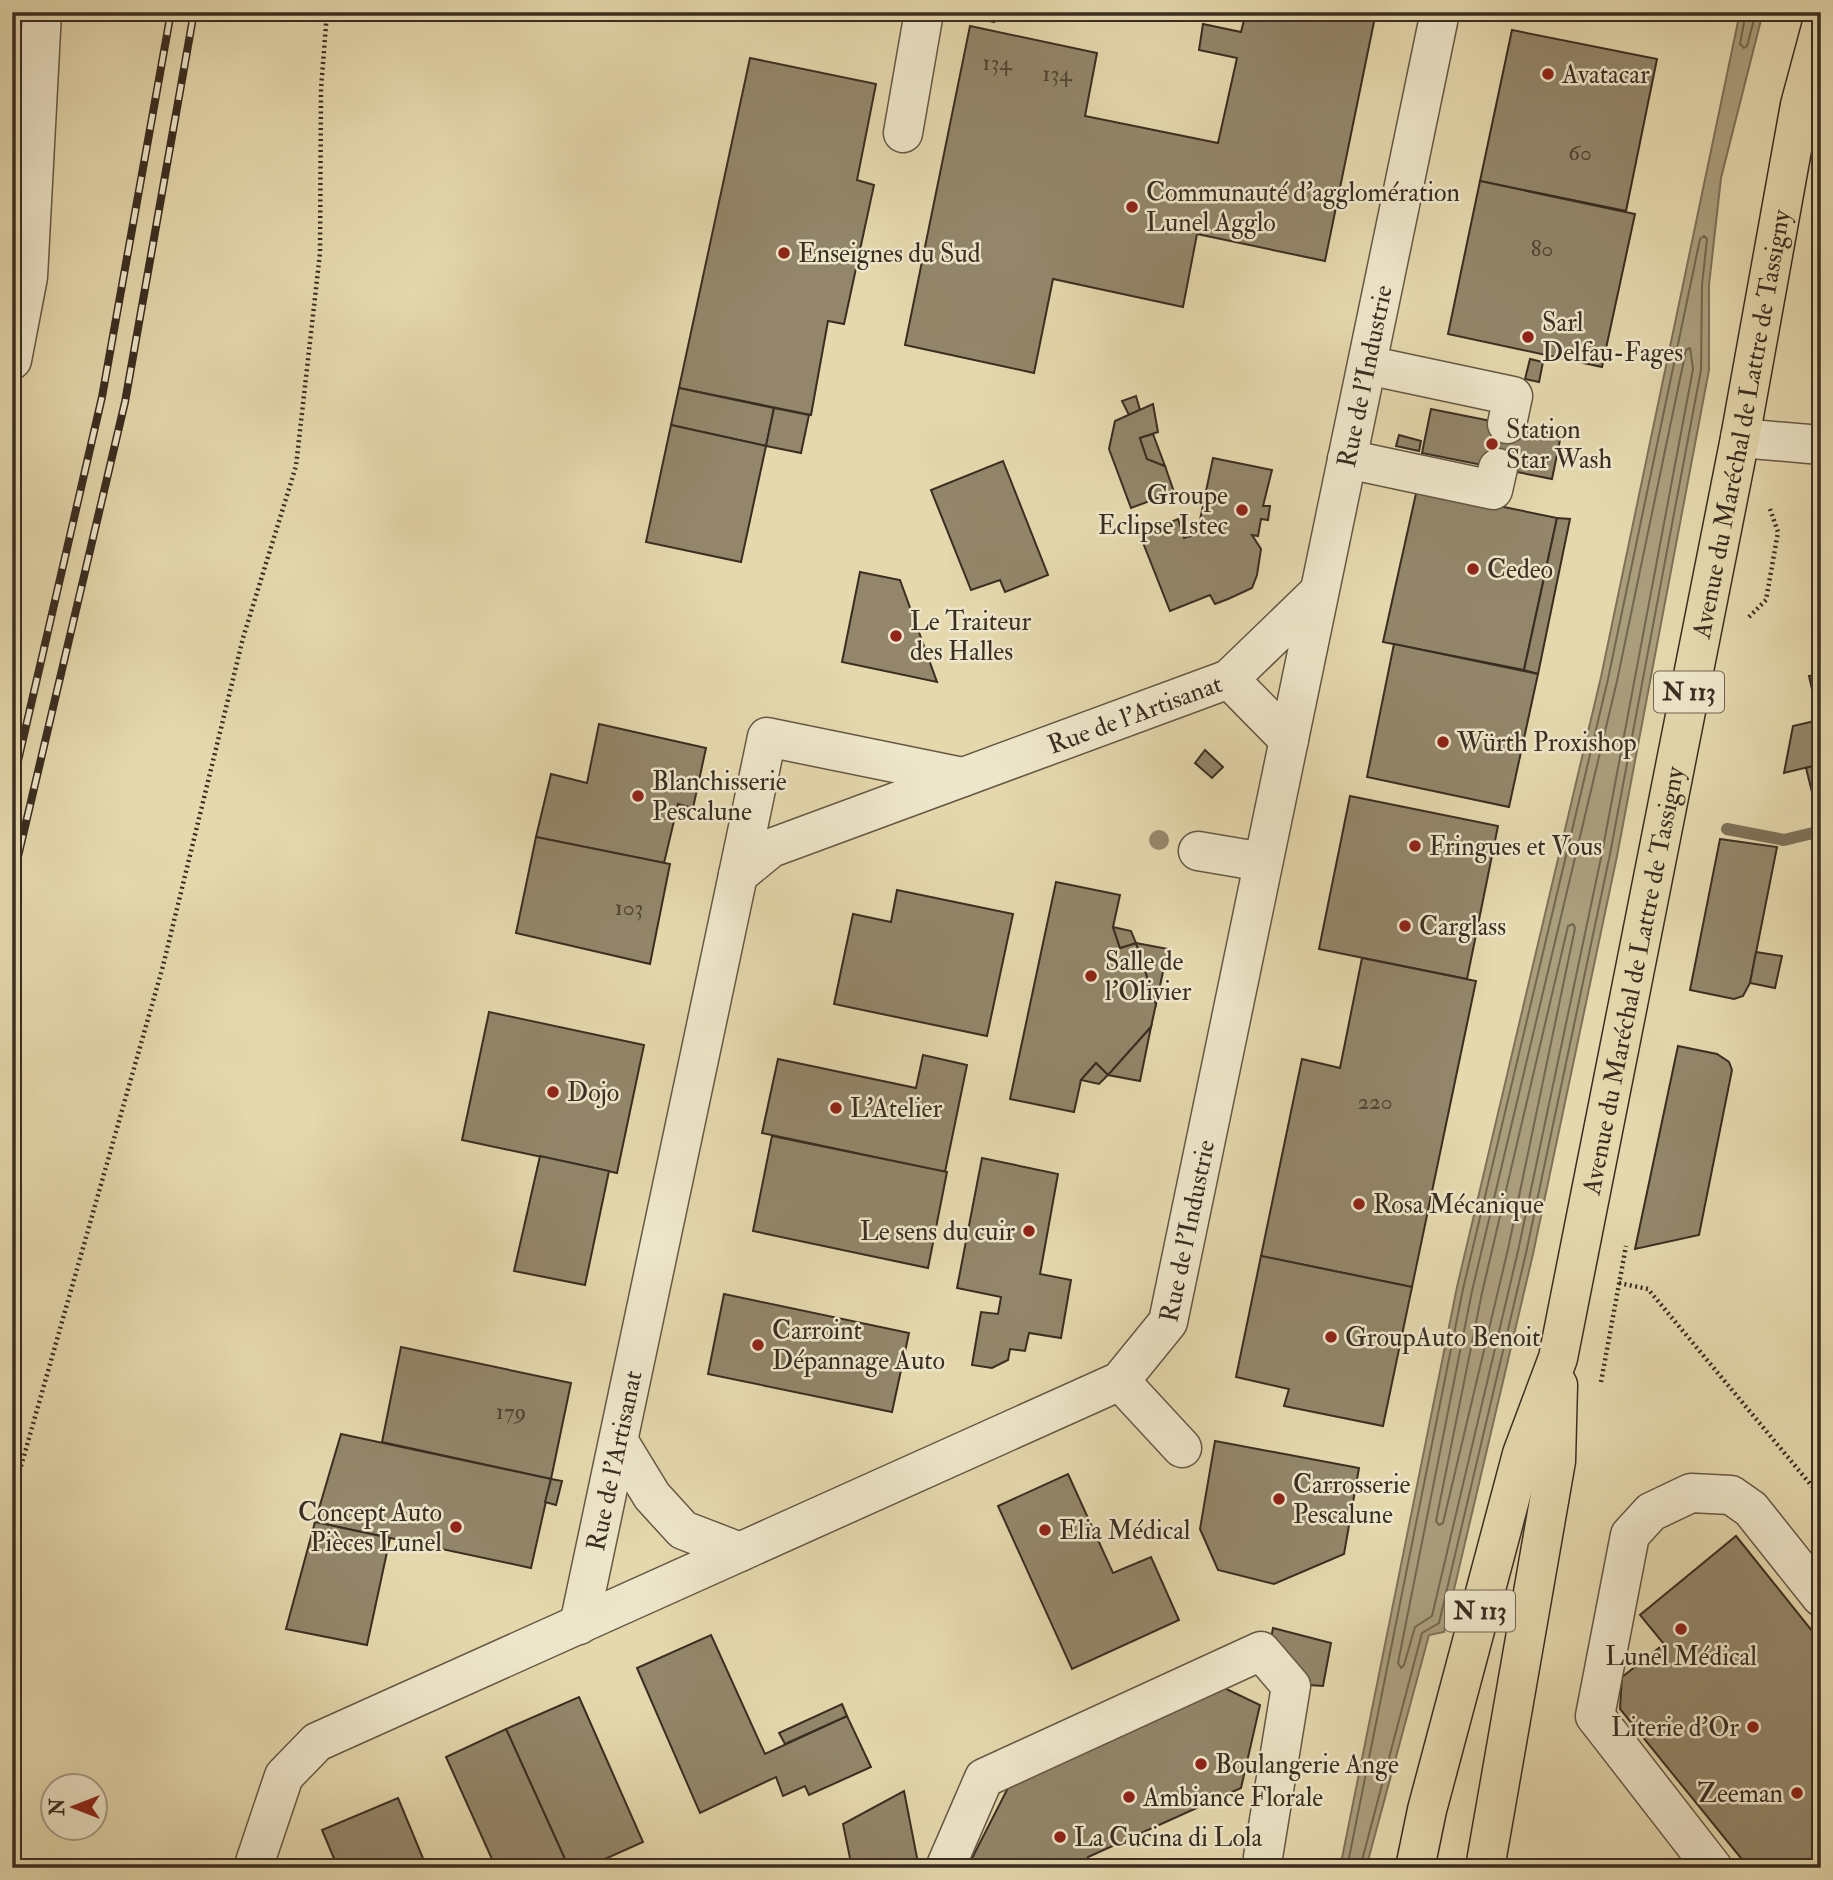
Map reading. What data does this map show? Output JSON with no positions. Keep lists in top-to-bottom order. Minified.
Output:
{"streets":{"main road":["Avenue du Maréchal de Lattre de Tassigny","N 113"],"street":["Rue de l'Industrie","Rue de l'Artisanat"]},"crossings":[["Rue de l'Industrie","Rue de l'Artisanat"]],"places":["Avatacar","Communauté d'agglomération Lunel Agglo","Enseignes du Sud","Sarl Delfau-Fages","Station Star Wash","Groupe Eclipse Istec","Cedeo","Le Traiteur des Halles","Würth Proxishop","Blanchisserie Pescalune","Fringues et Vous","Carglass","Salle de l'Olivier","Dojo","L’Atelier","Rosa Mécanique","Le sens du cuir","GroupAuto Benoit","Carroint Dépannage Auto","Carrosserie Pescalune","Concept Auto Pièces Lunel","Elia Médical","Lunel Médical","Literie d’Or","Boulangerie Ange","Zeeman","Ambiance Florale","La Cucina di Lola"],"house_numbers":["134","134","60","80","103","220","179"],"north":"left"}
